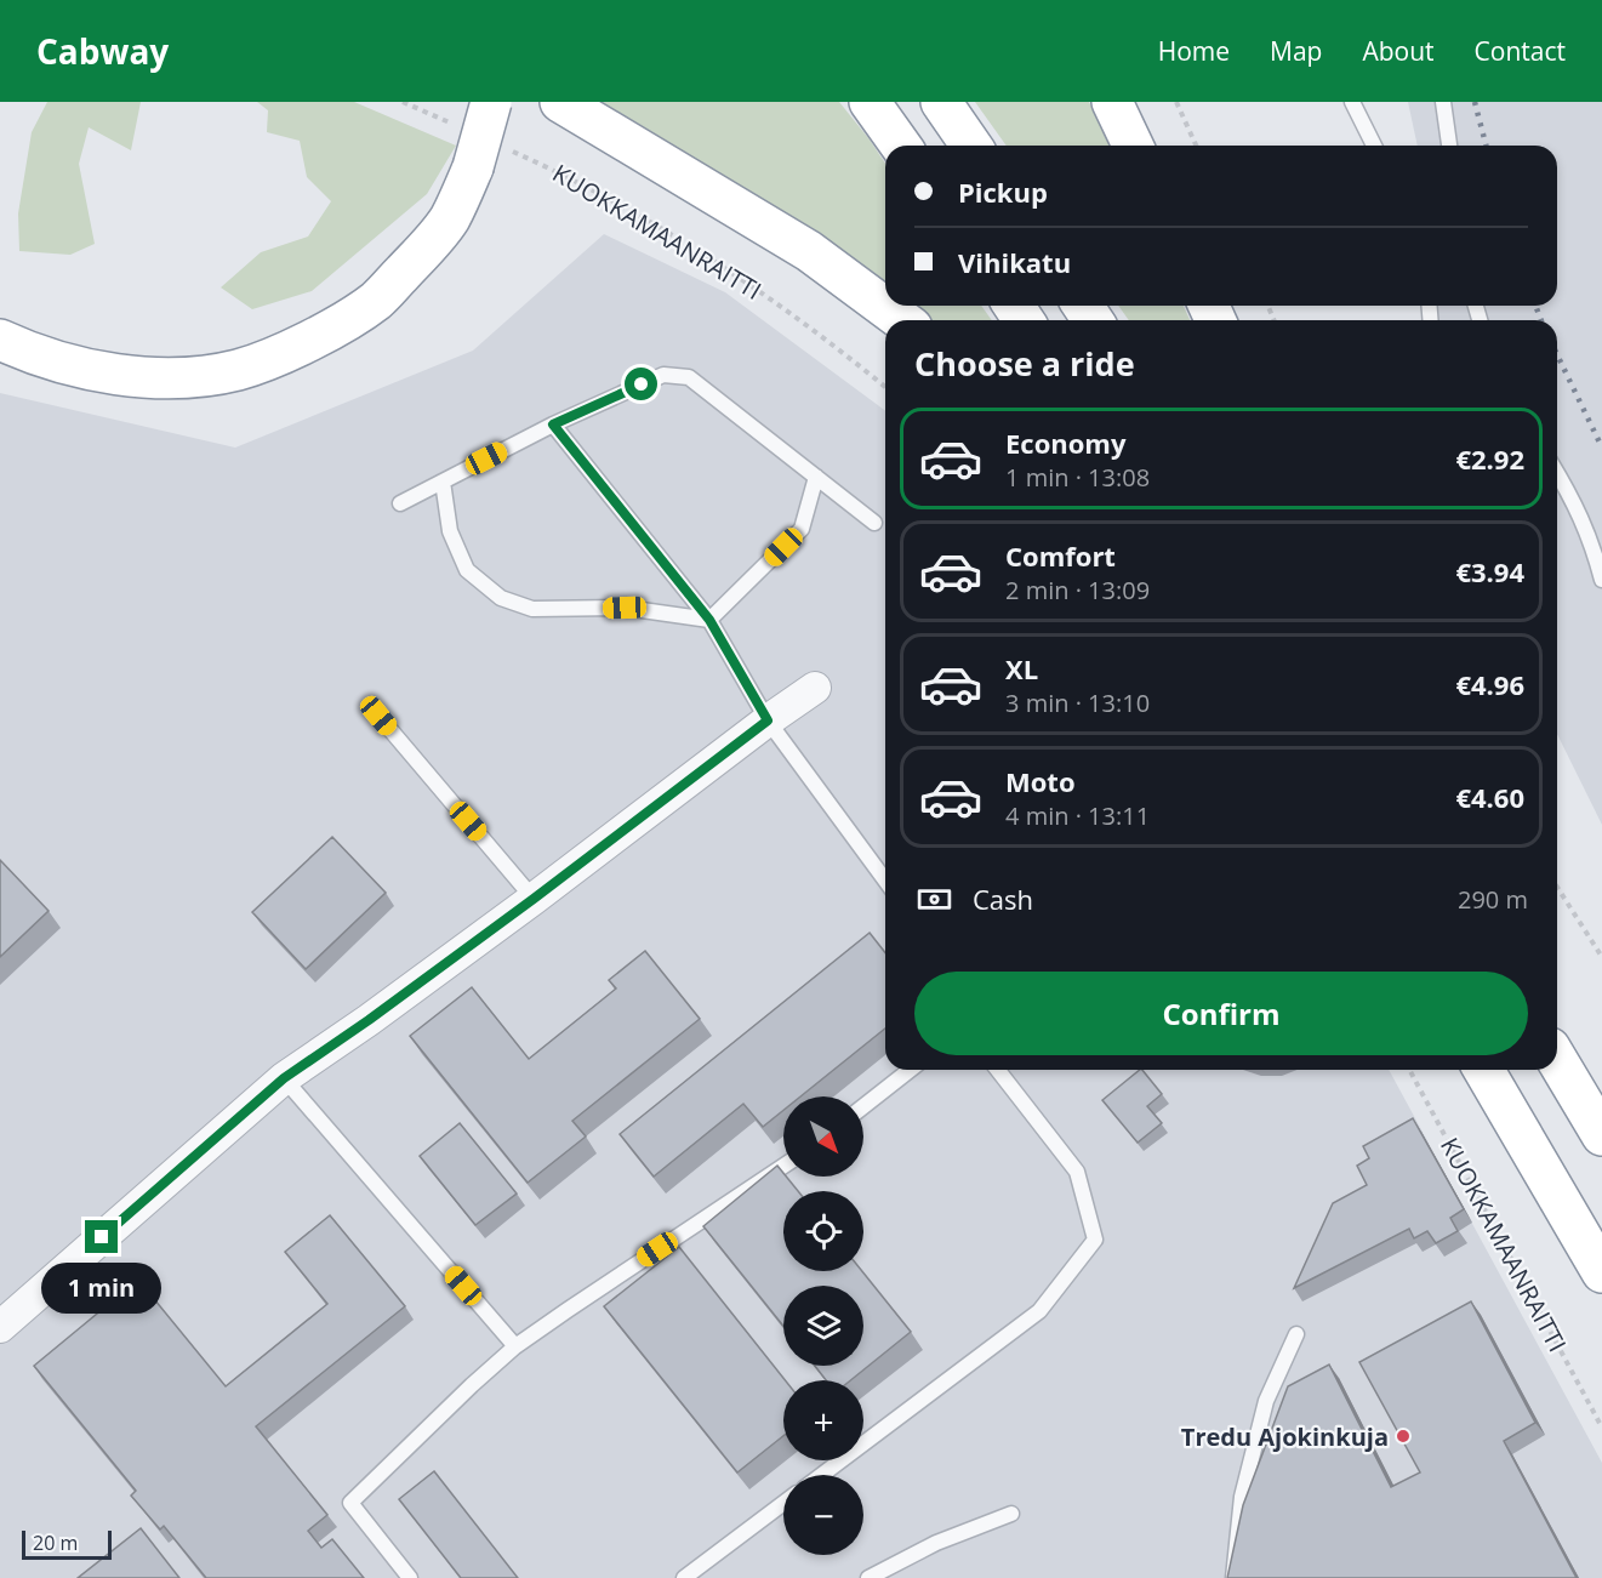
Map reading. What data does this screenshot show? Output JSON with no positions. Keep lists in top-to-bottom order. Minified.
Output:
{"streets":{"path":["KUOKKAMAANRAITTI"]},"places":["Tredu Ajokinkuja"],"scale_bar":"20 m","north":"bottom right","page":{"header":"Cabway","nav":["Home","Map","About","Contact"],"banner":["Pickup","Vihikatu"],"heading":"Choose a ride","list":[{"name":"Economy","note":"1 min · 13:08","value":"€2.92"},{"name":"Comfort","note":"2 min · 13:09","value":"€3.94"},{"name":"XL","note":"3 min · 13:10","value":"€4.96"},{"name":"Moto","note":"4 min · 13:11","value":"€4.60"}],"pay":["Cash","290 m"],"buttons":"Confirm","map_buttons":["+","−"],"bubble":"1 min","scale":"20 m"}}
